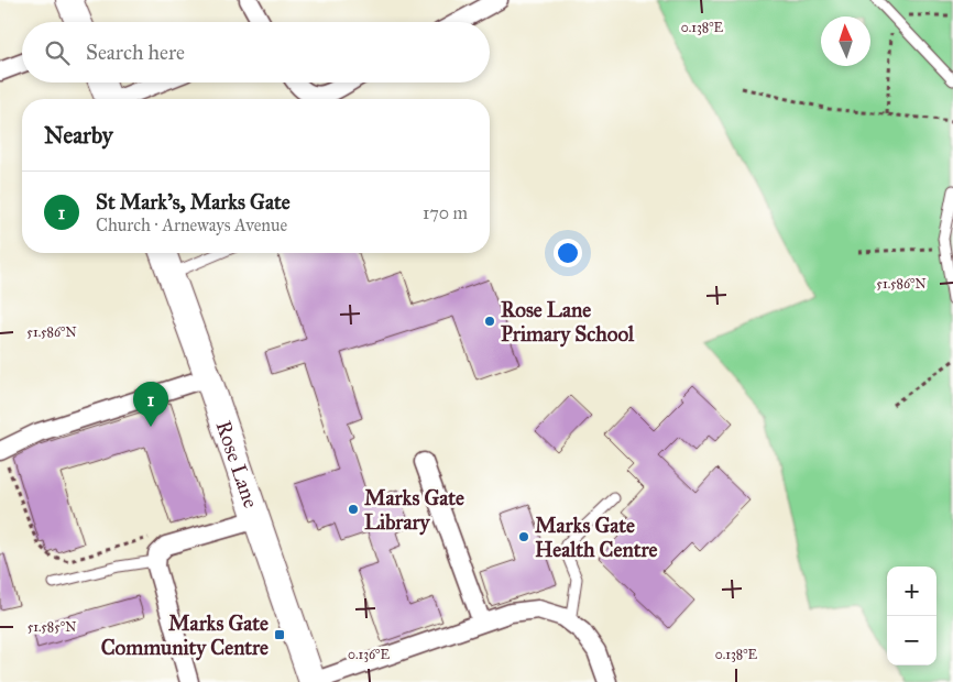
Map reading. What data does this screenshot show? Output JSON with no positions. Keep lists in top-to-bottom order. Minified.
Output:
{"streets":{"street":["Rose Lane"]},"places":{"other":["Rose Lane Primary School","Marks Gate Library","Marks Gate Health Centre"],"transit":["Marks Gate Community Centre"]},"north":"top","page":{"search":"Search here","heading":"Nearby","list":[{"mark":"1","name":"St Mark's, Marks Gate","note":"Church · Arneways Avenue","value":"170 m"}],"pins":"1","map_buttons":["+","−"]},"coordinates":["0.138°E","51.586°N","51.585°N","0.136°E"]}
